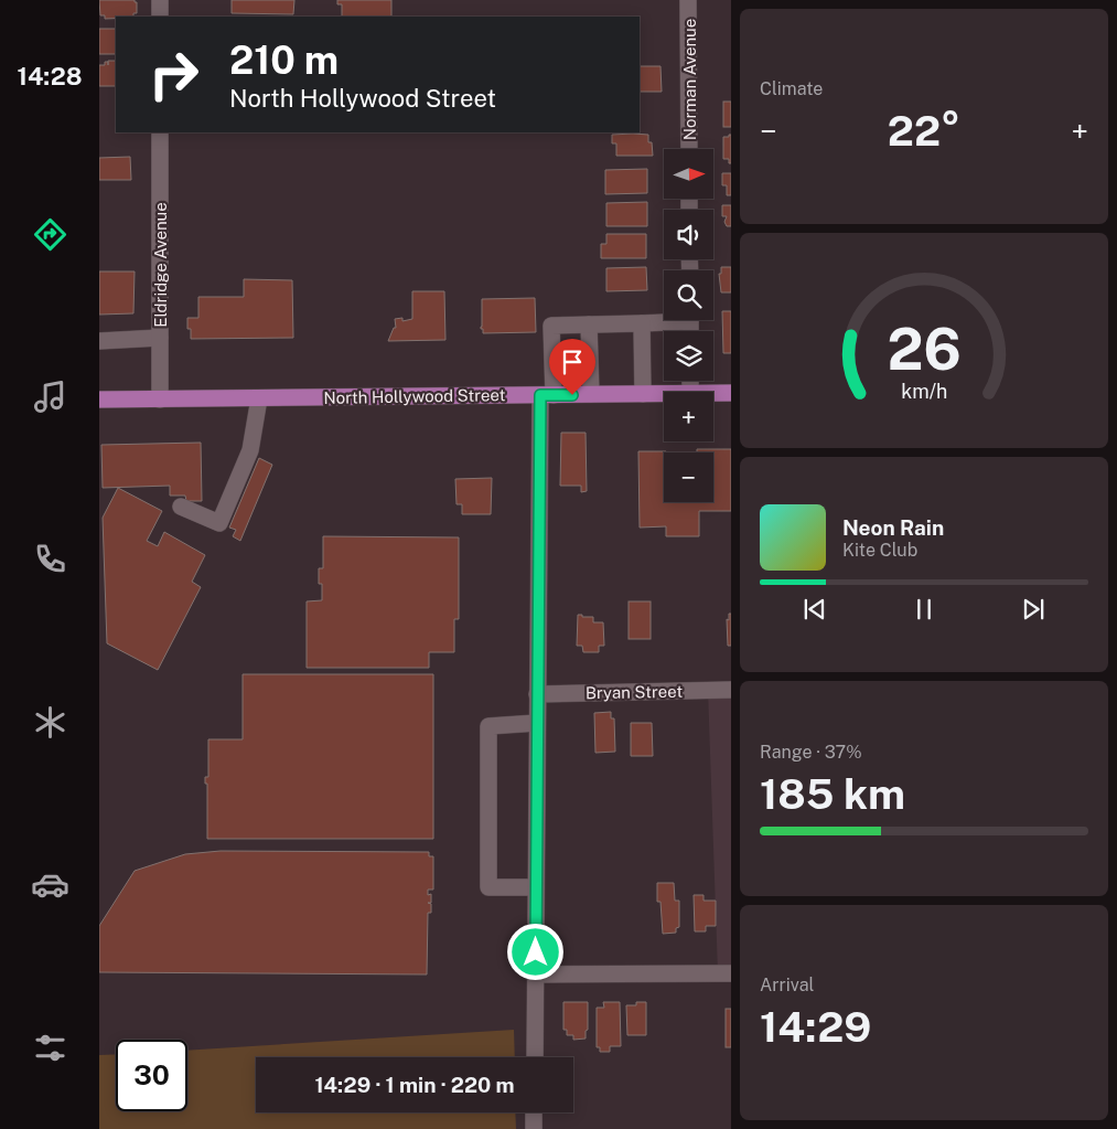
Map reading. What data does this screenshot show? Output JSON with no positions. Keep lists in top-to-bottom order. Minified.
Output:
{"streets":{"main road":["North Hollywood Street"],"street":["Norman Avenue","Eldridge Avenue","Bryan Street"]},"crossings":[["Eldridge Avenue","North Hollywood Street"]],"north":"right","page":{"tabs":"14:28","tile":["Climate",["Range · 37%","185 km"],["Arrival","14:29"]],"turn":["210 m","North Hollywood Street"],"heat":["−","22°","+"],"map_buttons":["+","−"],"song":["Neon Rain","Kite Club"],"limit":"30","trip":"14:29 · 1 min · 220 m","gauge":["26","km/h"]}}
